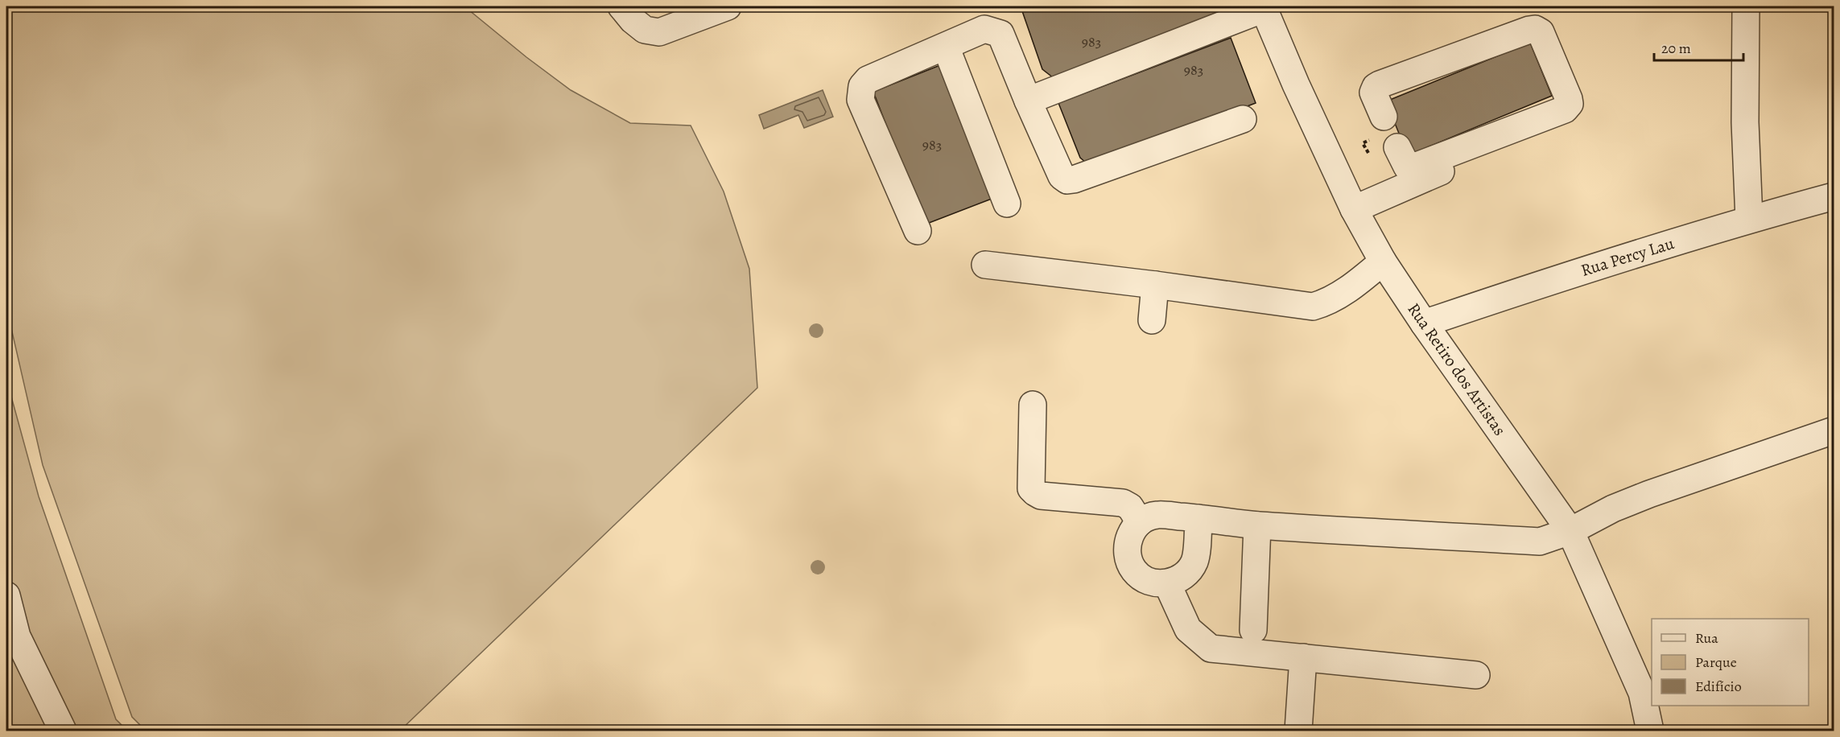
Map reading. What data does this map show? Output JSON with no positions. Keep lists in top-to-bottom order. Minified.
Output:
{"streets":{"street":["Rua Percy Lau","Rua Retiro dos Artistas"]},"crossings":[["Rua Percy Lau","Rua Retiro dos Artistas"]],"house_numbers":["983","983","983"],"legend":["Rua","Parque","Edifício"],"scale_bar":"20 m"}
